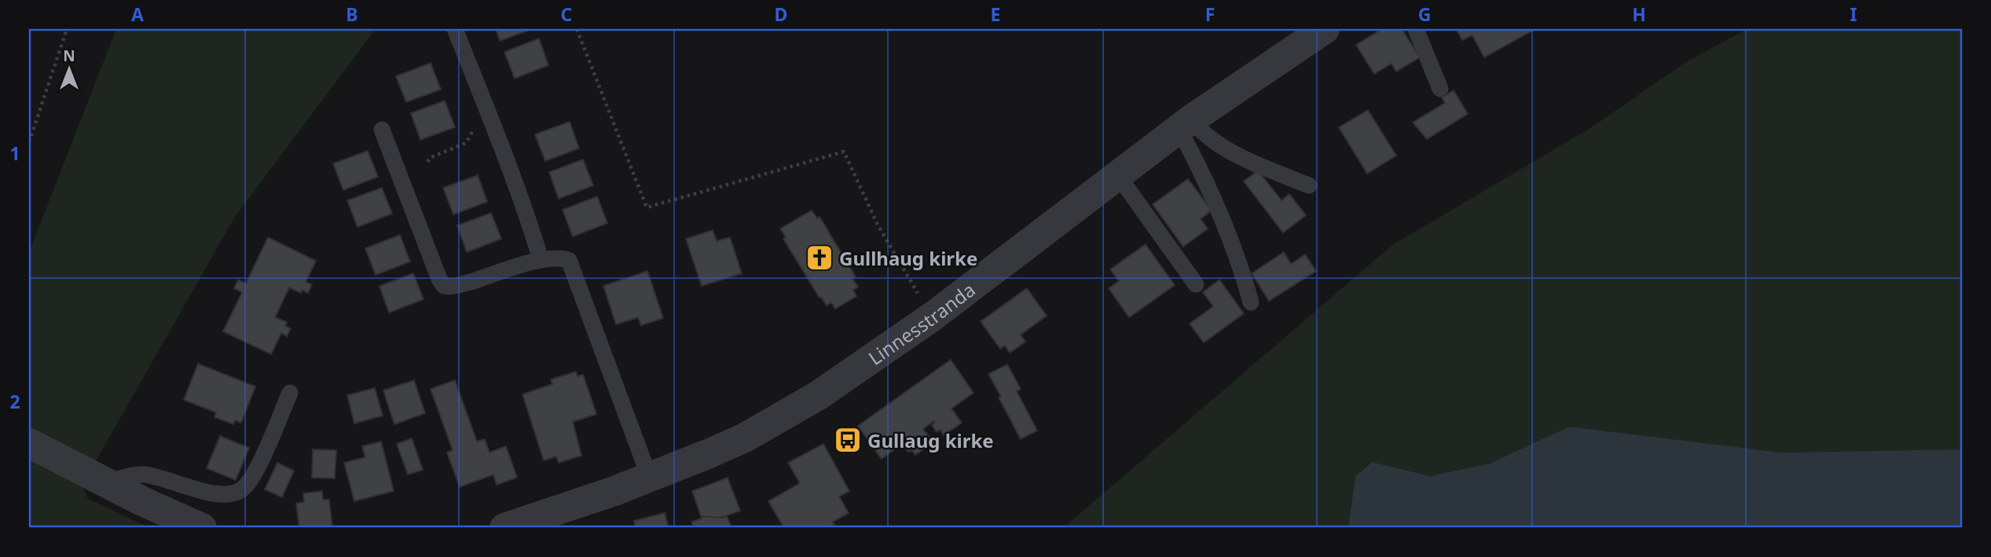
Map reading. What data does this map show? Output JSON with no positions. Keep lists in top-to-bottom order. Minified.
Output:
{"streets":{"street":["Linnesstranda"]},"places":{"church":["Gullhaug kirke"],"bus stop":["Gullaug kirke"]},"north":"top","grid":{"columns":["A","B","C","D","E","F","G","H","I"],"rows":["1","2"]}}
